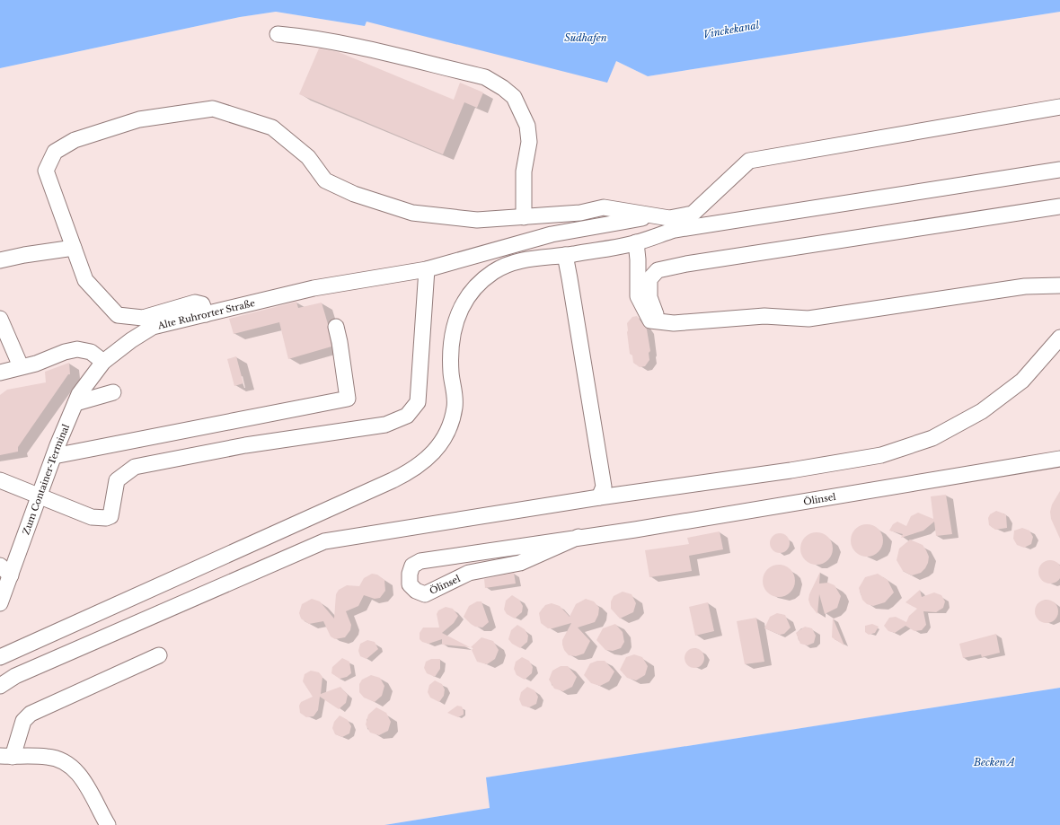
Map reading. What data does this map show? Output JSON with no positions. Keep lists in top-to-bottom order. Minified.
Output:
{"streets":{"street":["Alte Ruhrorter Straße","Zum Container-Terminal","Ölinsel"]},"crossings":[["Alte Ruhrorter Straße","Zum Container-Terminal"]],"water":["Vinckekanal","Südhafen","Becken A"]}
